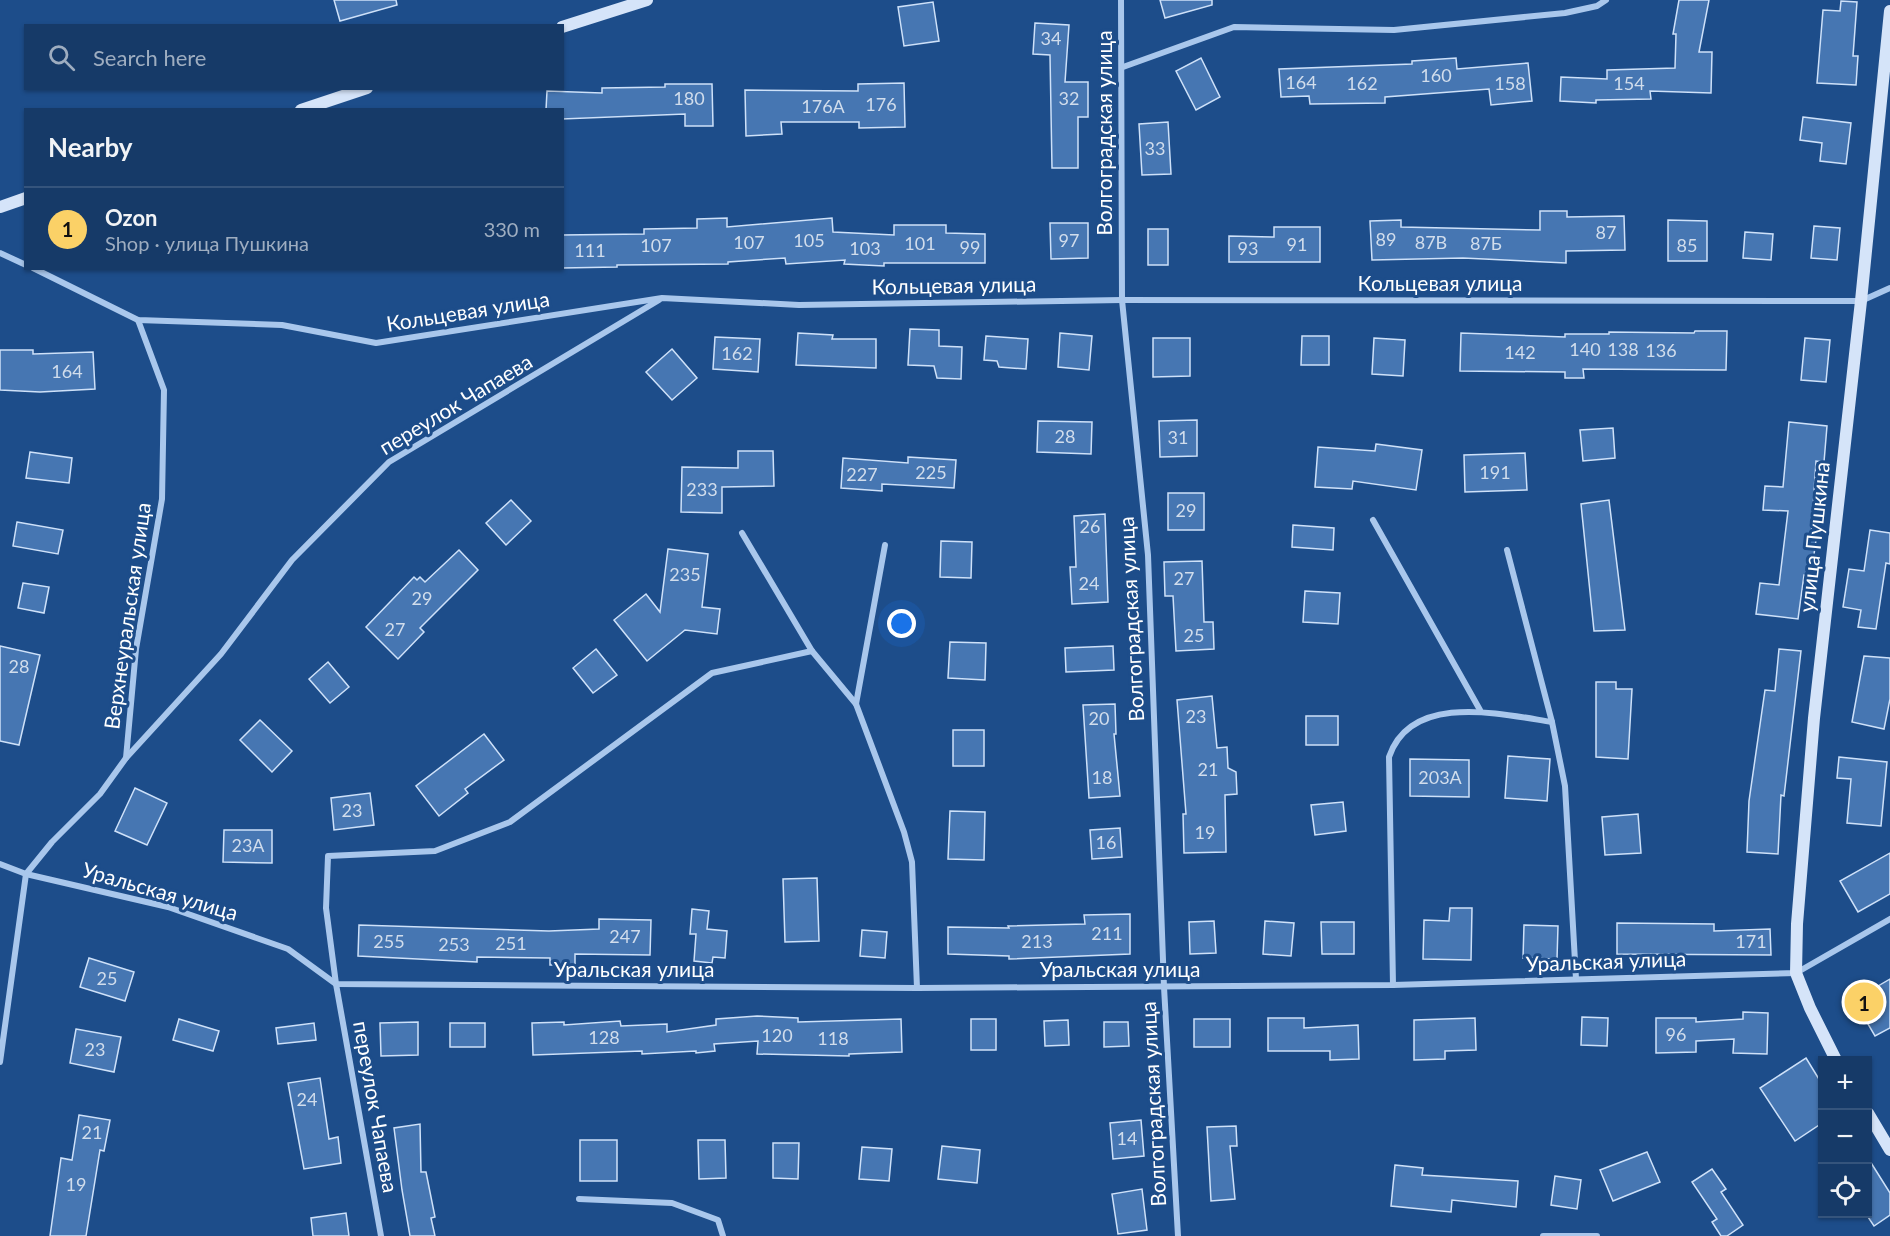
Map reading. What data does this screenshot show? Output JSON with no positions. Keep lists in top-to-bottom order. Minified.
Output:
{"streets":{"street":["Волгоградская улица","Кольцевая улица","переулок Чапаева","улица Пушкина","Верхнеуральская улица","Уральская улица"]},"crossings":[["Волгоградская улица","Кольцевая улица"],["Волгоградская улица","Уральская улица"],["Кольцевая улица","переулок Чапаева"],["Кольцевая улица","улица Пушкина"],["Кольцевая улица","Верхнеуральская улица"],["переулок Чапаева","Верхнеуральская улица"],["переулок Чапаева","Уральская улица"],["улица Пушкина","Уральская улица"],["Верхнеуральская улица","Уральская улица"]],"house_numbers":["34","160","164","162","158","154","180","32","176","176А","33","87","89","105","97","107","87В","101","87Б","91","107","85","99","103","93","111","140","138","136","142","162","164","28","31","225","191","227","233","29","26","235","27","24","29","27","25","28","23","20","21","18","203А","23","19","16","23А","211","247","255","213","171","251","253","25","96","120","128","118","23","24","21","14","19"],"page":{"search":"Search here","heading":"Nearby","list":[{"mark":"1","name":"Ozon","note":"Shop · улица Пушкина","value":"330 m"}],"pins":"1","map_buttons":["+","−"]}}
